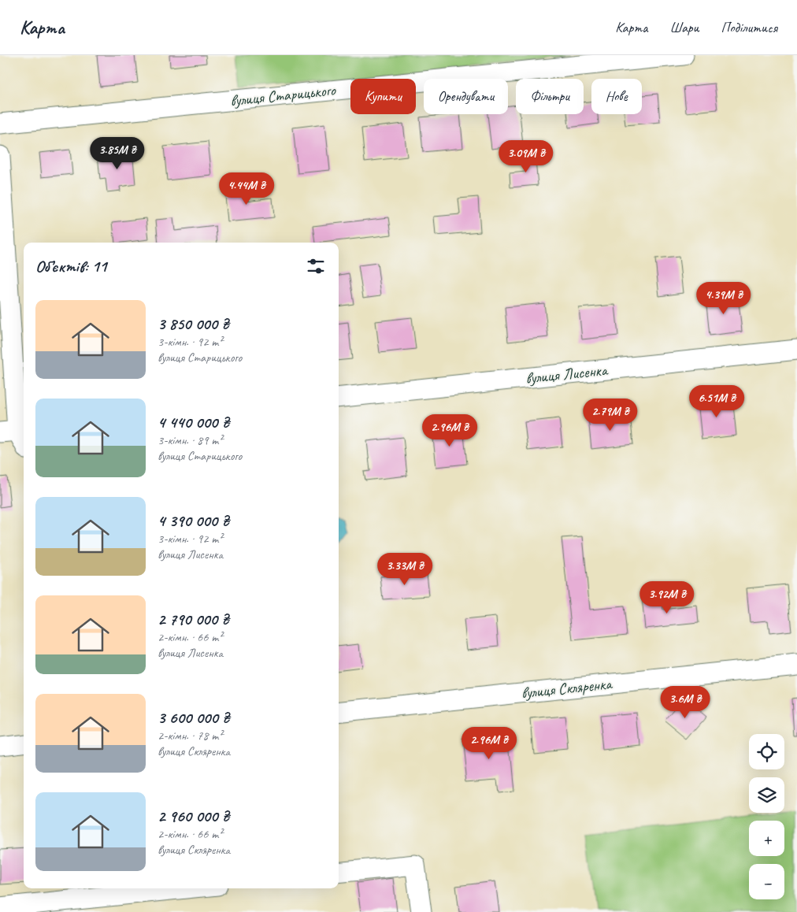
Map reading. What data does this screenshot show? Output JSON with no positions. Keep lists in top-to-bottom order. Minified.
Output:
{"streets":{"street":["вулиця Старицького","вулиця Лисенка","вулиця Скляренка"]},"page":{"header":"Карта","nav":["Карта","Шари","Поділитися"],"chip":["Купити","Орендувати","Фільтри","Нове"],"price":["3.85M ₴","3.09M ₴","4.44M ₴","4.39M ₴","6.51M ₴","2.79M ₴","2.96M ₴","3.33M ₴","3.92M ₴","3.6M ₴","2.96M ₴"],"heading":"Об’єктів: 11","list":[{"name":"3 850 000 ₴","note":"3-кімн. · 92 m² · вулиця Старицького"},{"name":"4 440 000 ₴","note":"3-кімн. · 89 m² · вулиця Старицького"},{"name":"4 390 000 ₴","note":"3-кімн. · 92 m² · вулиця Лисенка"},{"name":"2 790 000 ₴","note":"2-кімн. · 66 m² · вулиця Лисенка"},{"name":"3 600 000 ₴","note":"2-кімн. · 78 m² · вулиця Скляренка"},{"name":"2 960 000 ₴","note":"2-кімн. · 66 m² · вулиця Скляренка"}],"map_buttons":["+","−"]}}
